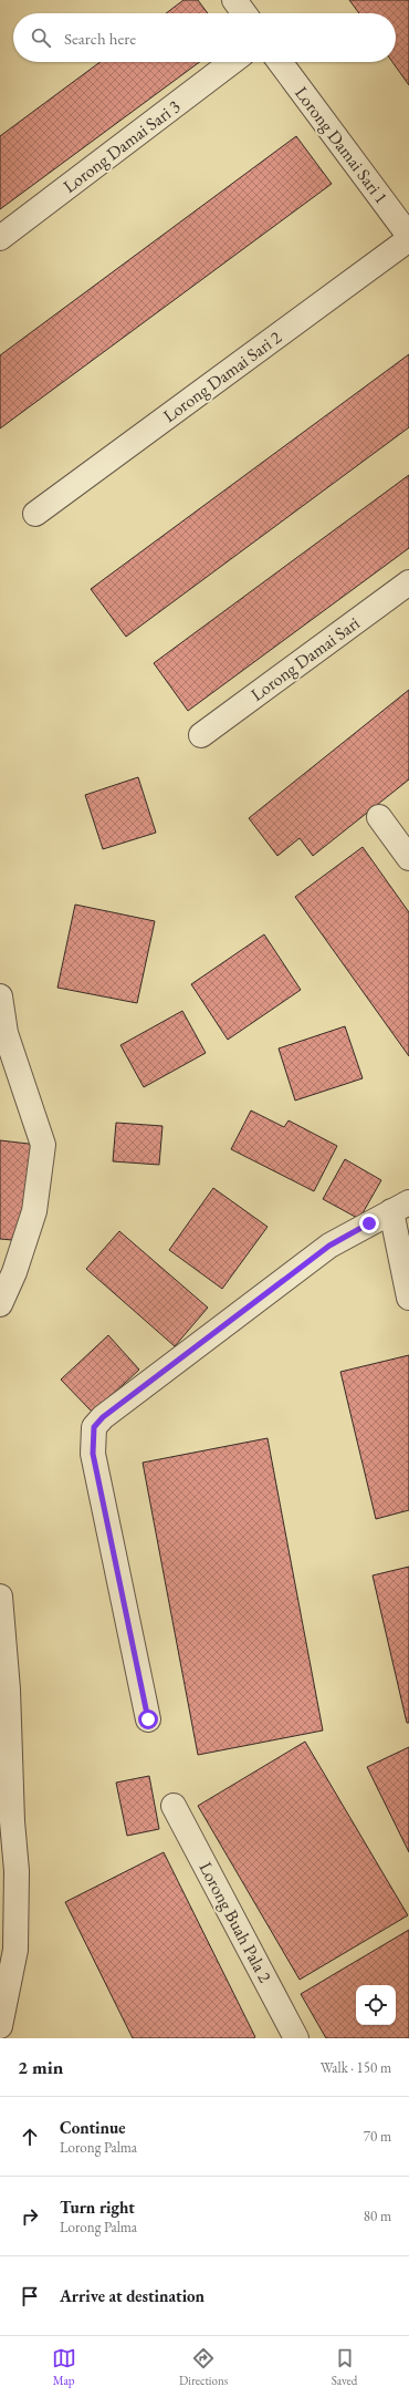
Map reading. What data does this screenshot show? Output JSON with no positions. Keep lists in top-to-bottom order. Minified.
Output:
{"streets":{"street":["Lorong Damai Sari 1","Lorong Damai Sari 3","Lorong Damai Sari 2","Lorong Damai Sari","Lorong Buah Pala 2"]},"crossings":[["Lorong Damai Sari 1","Lorong Damai Sari 2"]],"page":{"search":"Search here","heading":["2 min","Walk · 150 m"],"list":[["Continue","Lorong Palma","70 m"],["Turn right","Lorong Palma","80 m"],"Arrive at destination"],"nav":["Map","Directions","Saved"]}}
